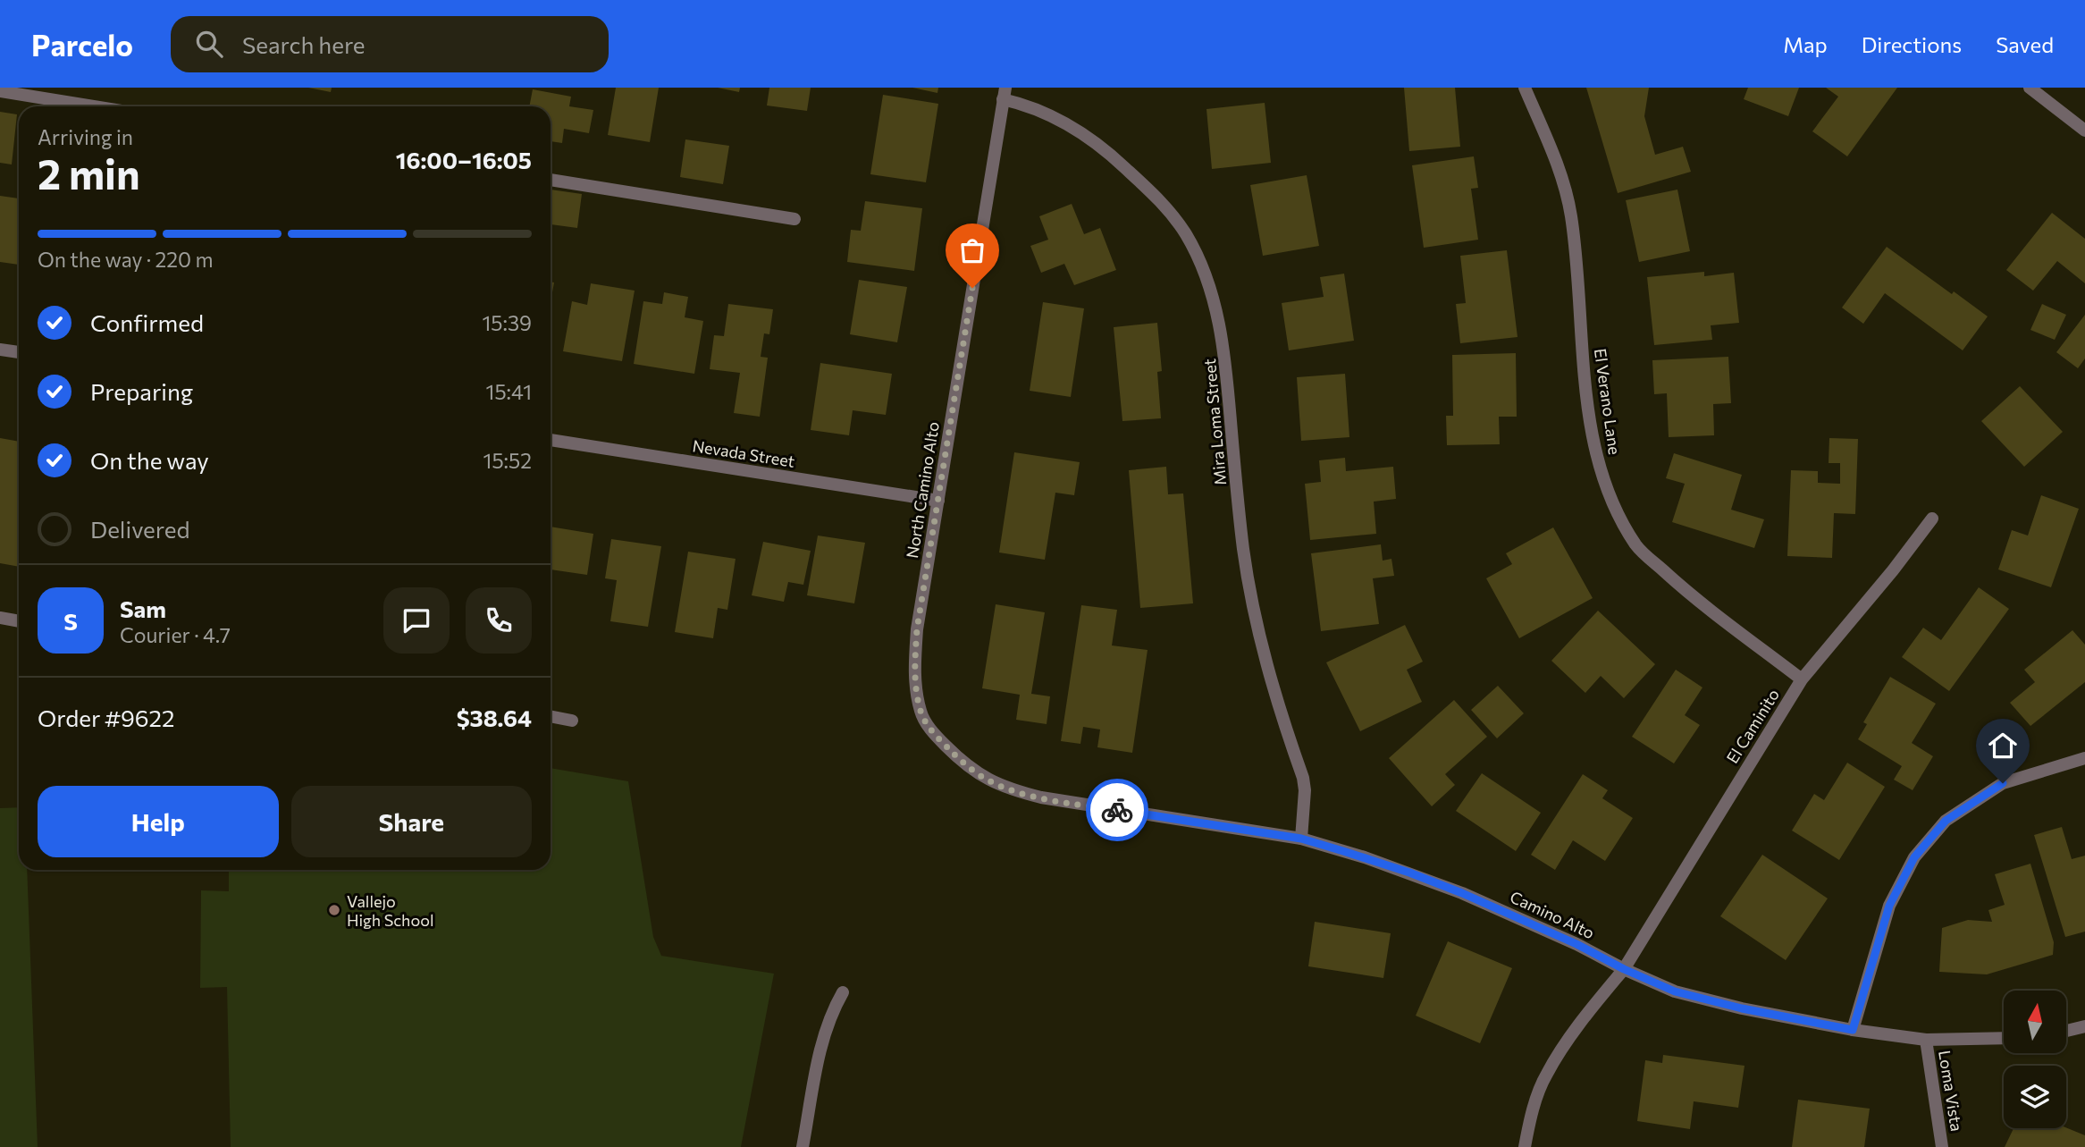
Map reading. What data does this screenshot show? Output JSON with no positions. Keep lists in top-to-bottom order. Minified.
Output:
{"streets":{"street":["El Verano Lane","Mira Loma Street","Nevada Street","North Camino Alto","El Caminito","Camino Alto","Loma Vista"]},"crossings":[["El Verano Lane","El Caminito"],["Mira Loma Street","North Camino Alto"],["Mira Loma Street","Camino Alto"],["Nevada Street","North Camino Alto"],["North Camino Alto","Camino Alto"],["El Caminito","Camino Alto"],["Camino Alto","Loma Vista"]],"places":["Vallejo High School"],"north":"top","page":{"header":"Parcelo","search":"Search here","nav":["Map","Directions","Saved"],"heading":["2 min","Arriving in","16:00–16:05"],"panel":["Sam","Courier · 4.7","Order #9622","$38.64"],"bar":"On the way · 220 m","list":[["Confirmed","15:39"],["Preparing","15:41"],["On the way","15:52"],"Delivered"],"round":"S","buttons":["Help","Share"]}}
